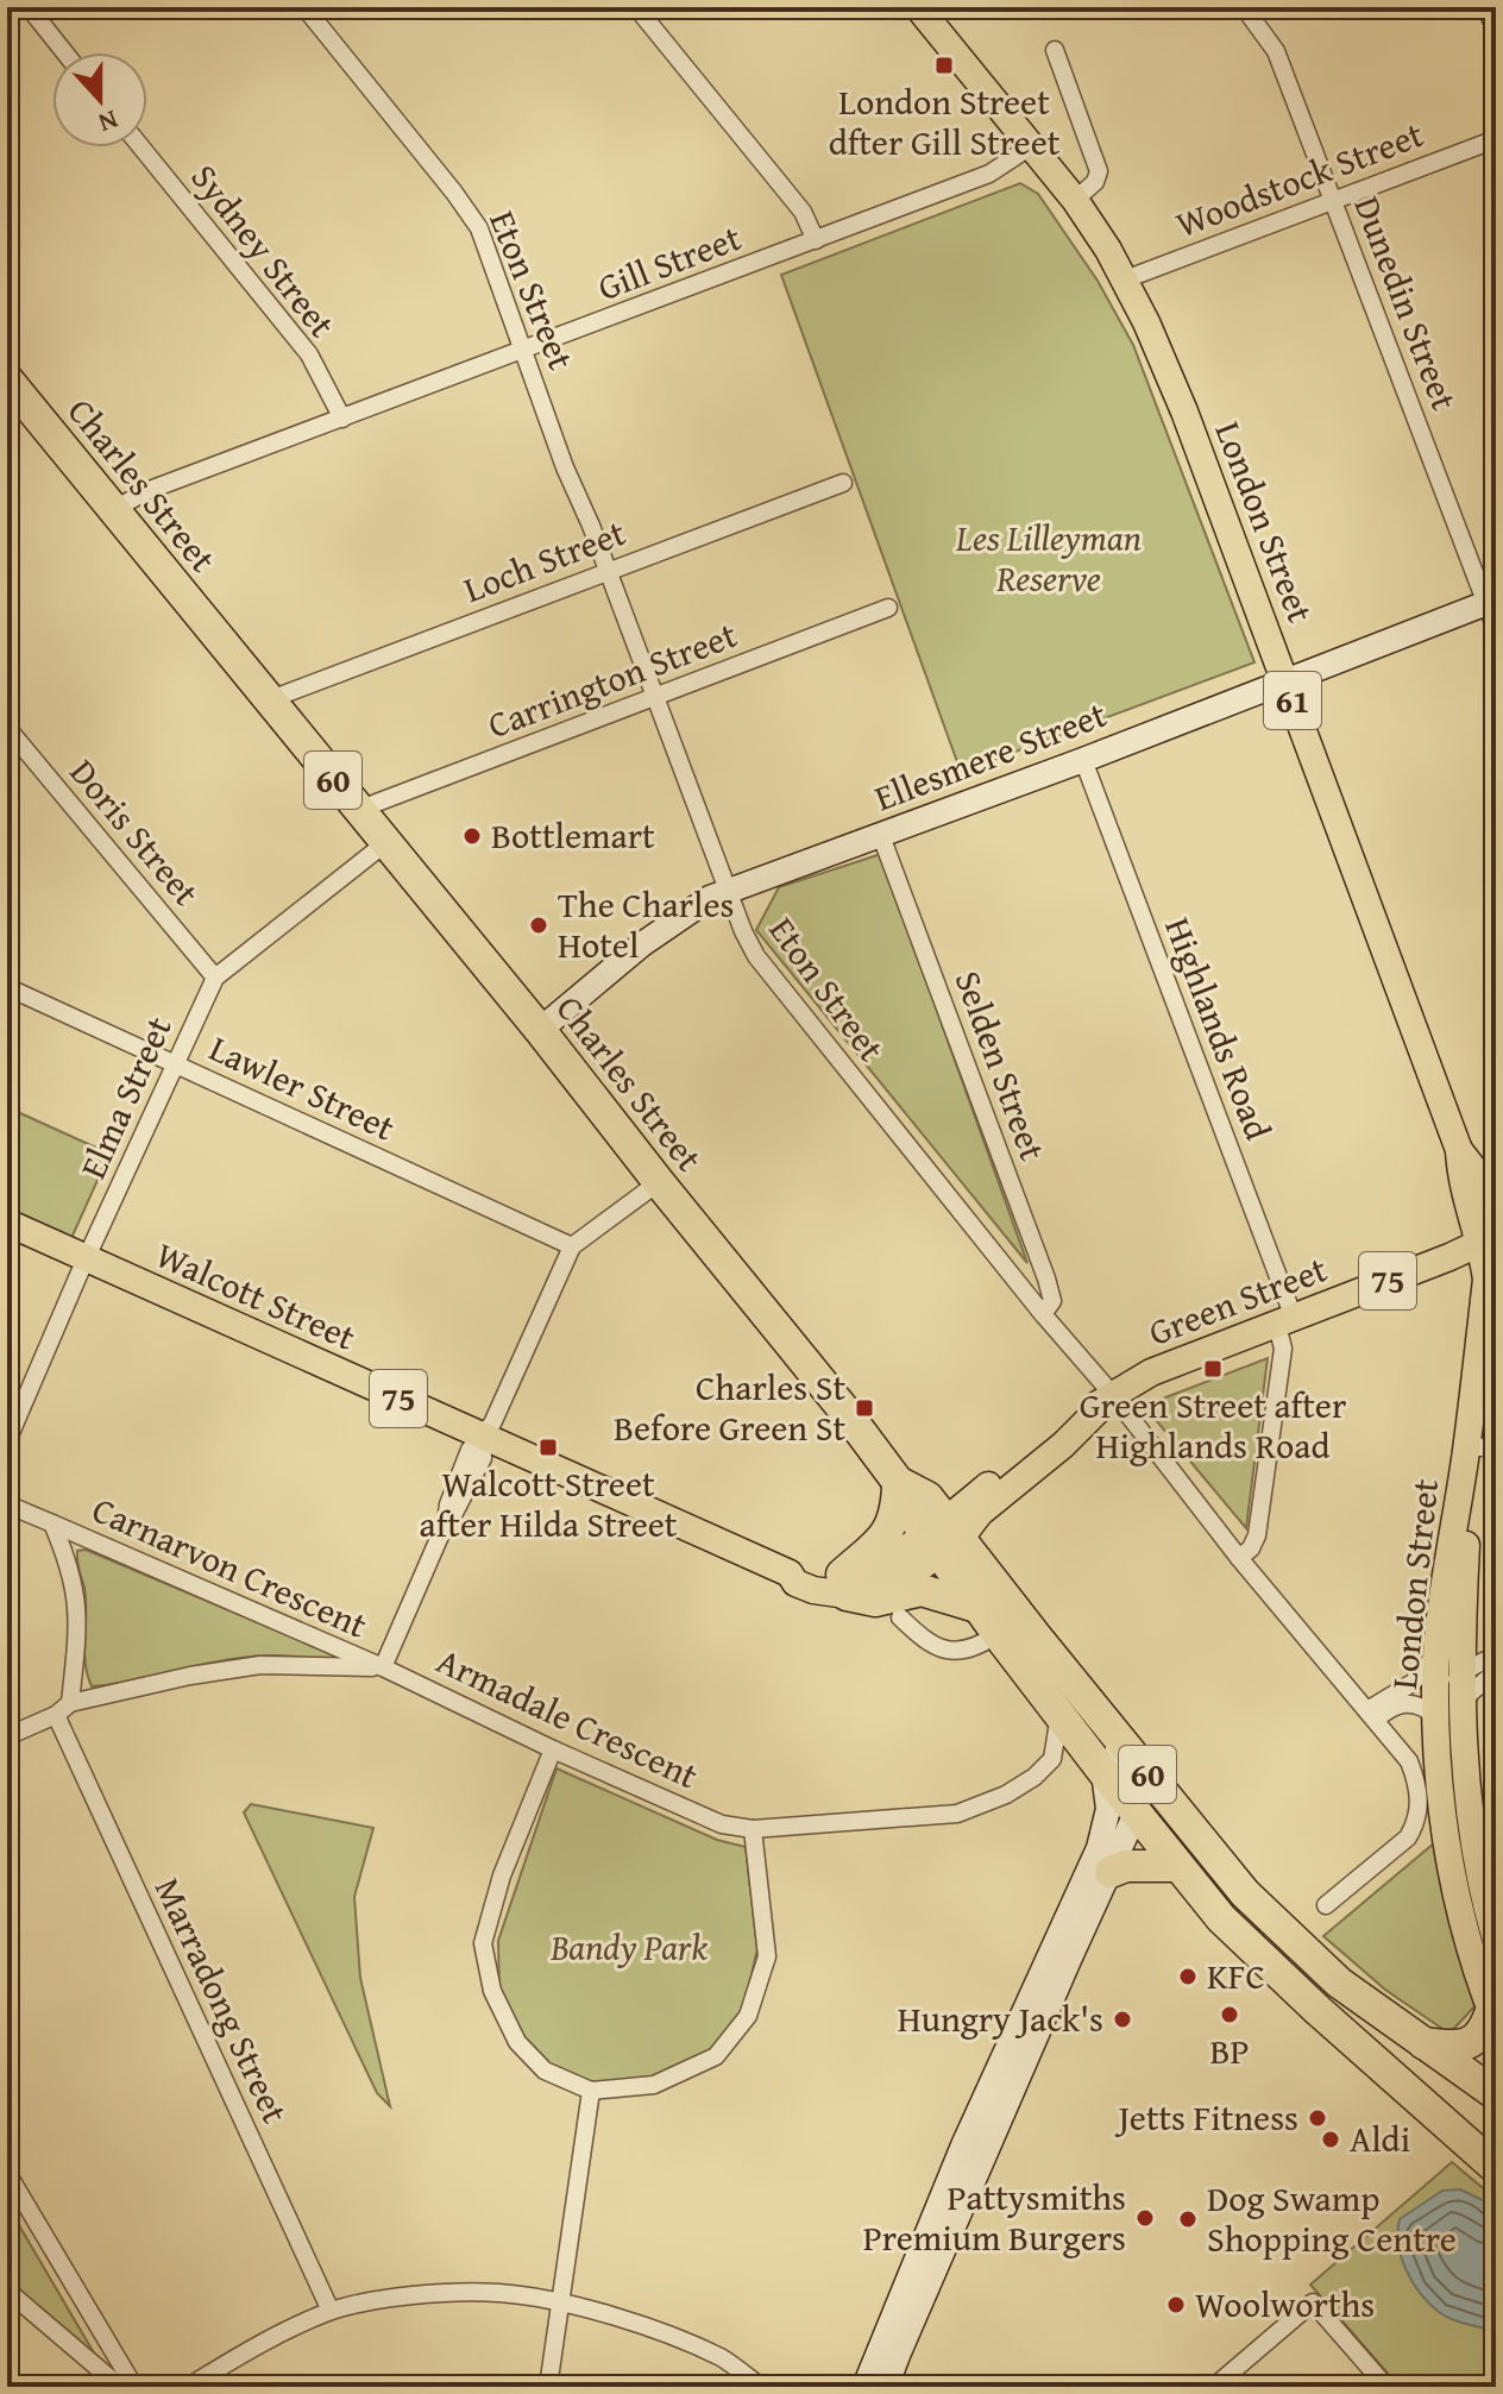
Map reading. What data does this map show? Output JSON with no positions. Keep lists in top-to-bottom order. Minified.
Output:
{"streets":{"highway":["Charles Street","60"],"main road":["London Street","61","Ellesmere Street","75","Walcott Street","Green Street"],"street":["Woodstock Street","Sydney Street","Gill Street","Eton Street","Dunedin Street","Loch Street","Carrington Street","Doris Street","Highlands Road","Selden Street","Lawler Street","Elma Street","Carnarvon Crescent","Armadale Crescent","Marradong Street"]},"crossings":[["Woodstock Street","Dunedin Street"],["Woodstock Street","London Street"],["Sydney Street","Gill Street"],["Gill Street","Eton Street"],["Gill Street","Charles Street"],["Gill Street","London Street"],["Eton Street","Loch Street"],["Eton Street","Carrington Street"],["Eton Street","Ellesmere Street"],["Eton Street","Highlands Road"],["Eton Street","Selden Street"],["Eton Street","Green Street"],["Dunedin Street","Ellesmere Street"],["Charles Street","Loch Street"],["Charles Street","Carrington Street"],["Charles Street","Ellesmere Street"],["Charles Street","60"],["Charles Street","Elma Street"],["Charles Street","Walcott Street"],["Charles Street","Green Street"],["Charles Street","Armadale Crescent"],["London Street","Ellesmere Street"],["London Street","Green Street"],["Ellesmere Street","Highlands Road"],["Ellesmere Street","Selden Street"],["Doris Street","Elma Street"],["Highlands Road","Green Street"],["Lawler Street","Elma Street"],["Elma Street","Walcott Street"],["Walcott Street","Green Street"],["Carnarvon Crescent","Armadale Crescent"],["Carnarvon Crescent","Marradong Street"],["Armadale Crescent","Marradong Street"]],"parks":["Les Lilleyman Reserve","Bandy Park"],"places":{"transit":["London Street dfter Gill Street","Green Street after Highlands Road","Charles St Before Green St","Walcott Street after Hilda Street"],"other":["Bottlemart","The Charles Hotel","KFC","BP","Hungry Jack's","Jetts Fitness","Aldi","Pattysmiths Premium Burgers","Dog Swamp Shopping Centre","Woolworths"]},"north":"bottom"}
